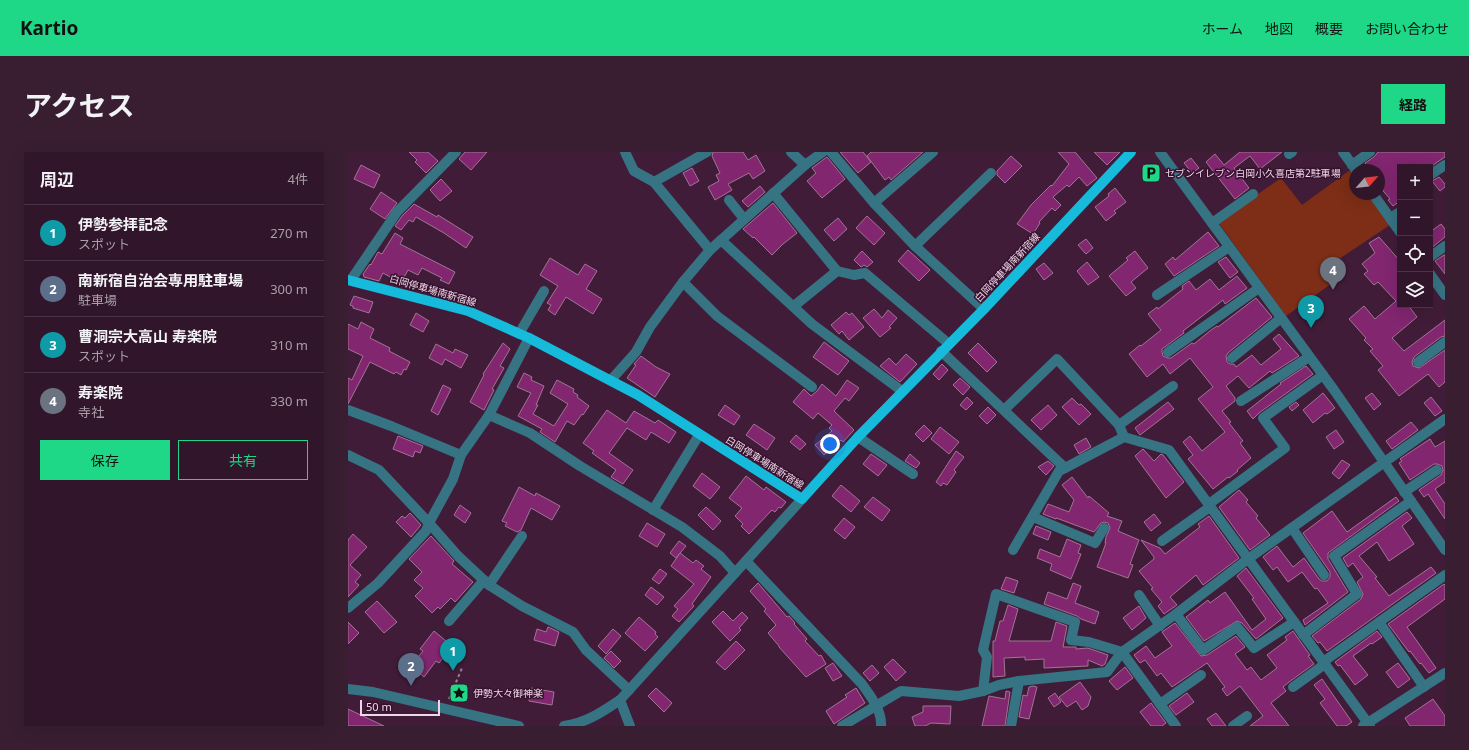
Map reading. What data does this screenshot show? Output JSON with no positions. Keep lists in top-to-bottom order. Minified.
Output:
{"streets":{"main road":["白岡停車場南新宿線"]},"places":{"parking":["セブンイレブン白岡小久喜店第2駐車場"],"place":["伊勢大々御神楽"]},"scale_bar":"50 m","north":"top right","page":{"header":"Kartio","nav":["ホーム","地図","概要","お問い合わせ"],"title":"アクセス","buttons":["経路",["保存","共有"]],"heading":["周辺","4件"],"map_buttons":["+","−"],"list":[{"mark":"1","name":"伊勢参拝記念","note":"スポット","value":"270 m"},{"mark":"2","name":"南新宿自治会専用駐車場","note":"駐車場","value":"300 m"},{"mark":"3","name":"曹洞宗大高山 寿楽院","note":"スポット","value":"310 m"},{"mark":"4","name":"寿楽院","note":"寺社","value":"330 m"}],"pins":["4","3","1","2"],"scale":"50 m"}}
